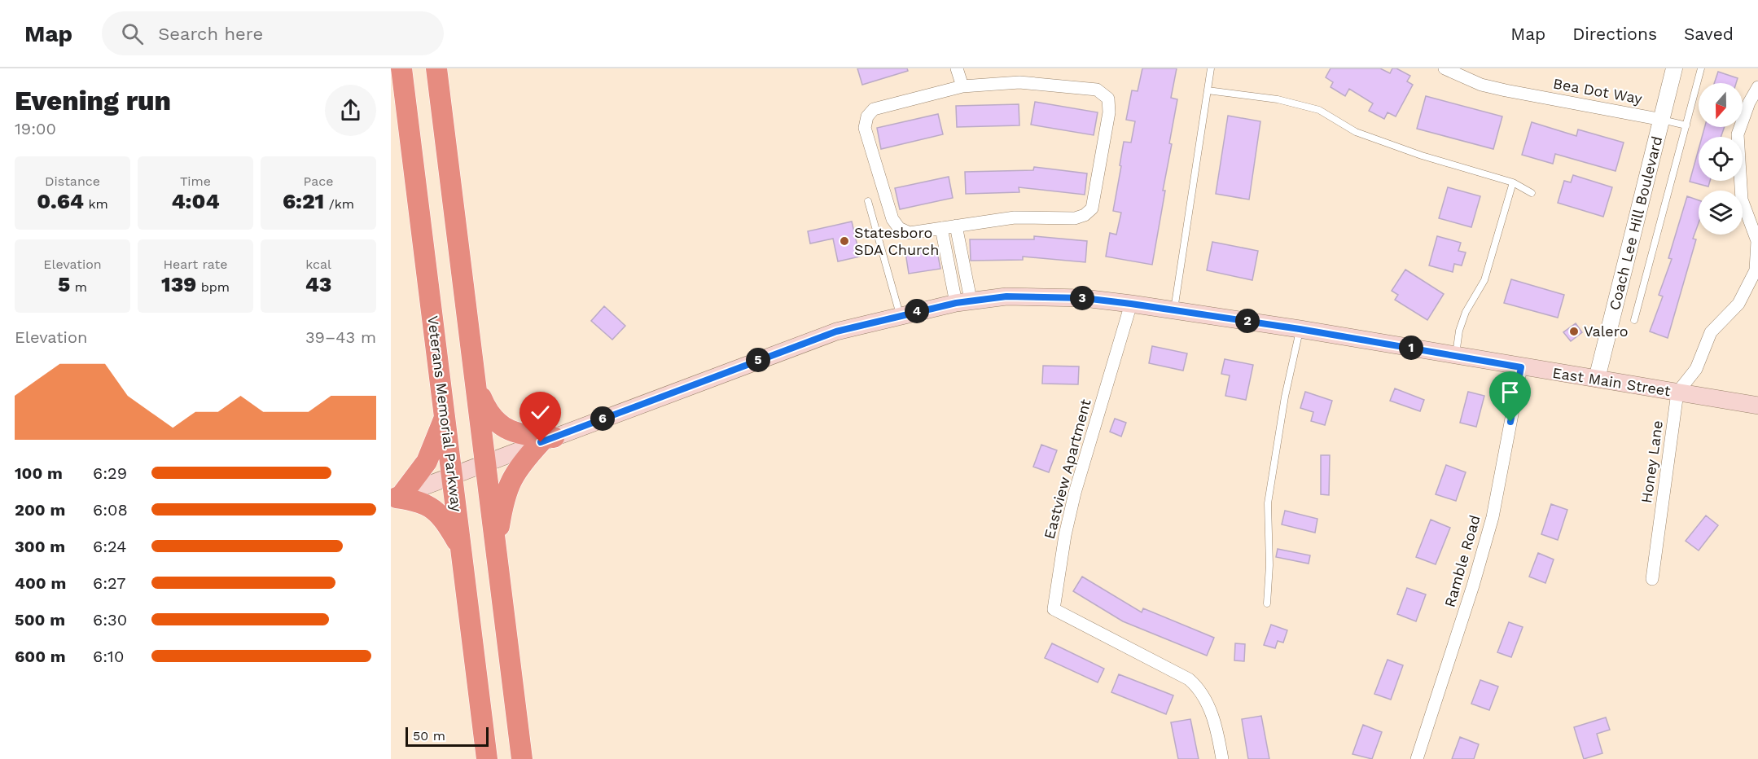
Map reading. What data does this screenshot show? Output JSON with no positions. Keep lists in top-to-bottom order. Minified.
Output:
{"streets":{"highway":["Veterans Memorial Parkway"],"main road":["East Main Street"],"street":["Bea Dot Way","Coach Lee Hill Boulevard","Honey Lane","Eastview Apartment","Ramble Road"]},"crossings":[["Bea Dot Way","Coach Lee Hill Boulevard"],["Coach Lee Hill Boulevard","East Main Street"],["East Main Street","Veterans Memorial Parkway"],["East Main Street","Honey Lane"],["East Main Street","Eastview Apartment"],["East Main Street","Ramble Road"]],"places":["Statesboro SDA Church","Valero"],"scale_bar":"50 m","north":"bottom","page":{"header":"Map","search":"Search here","nav":["Map","Directions","Saved"],"heading":["Evening run","19:00"],"stats":[["Distance","0.64 km"],["Time","4:04"],["Pace","6:21 /km"],["Elevation","5 m"],["Heart rate","139 bpm"],["kcal","43"]],"pins":["3","4","2","1","5","6"],"chart":["Elevation","39–43 m"],"list":[{"name":"100 m","note":"6:29"},{"name":"200 m","note":"6:08"},{"name":"300 m","note":"6:24"},{"name":"400 m","note":"6:27"},{"name":"500 m","note":"6:30"},{"name":"600 m","note":"6:10"}],"scale":"50 m"}}
